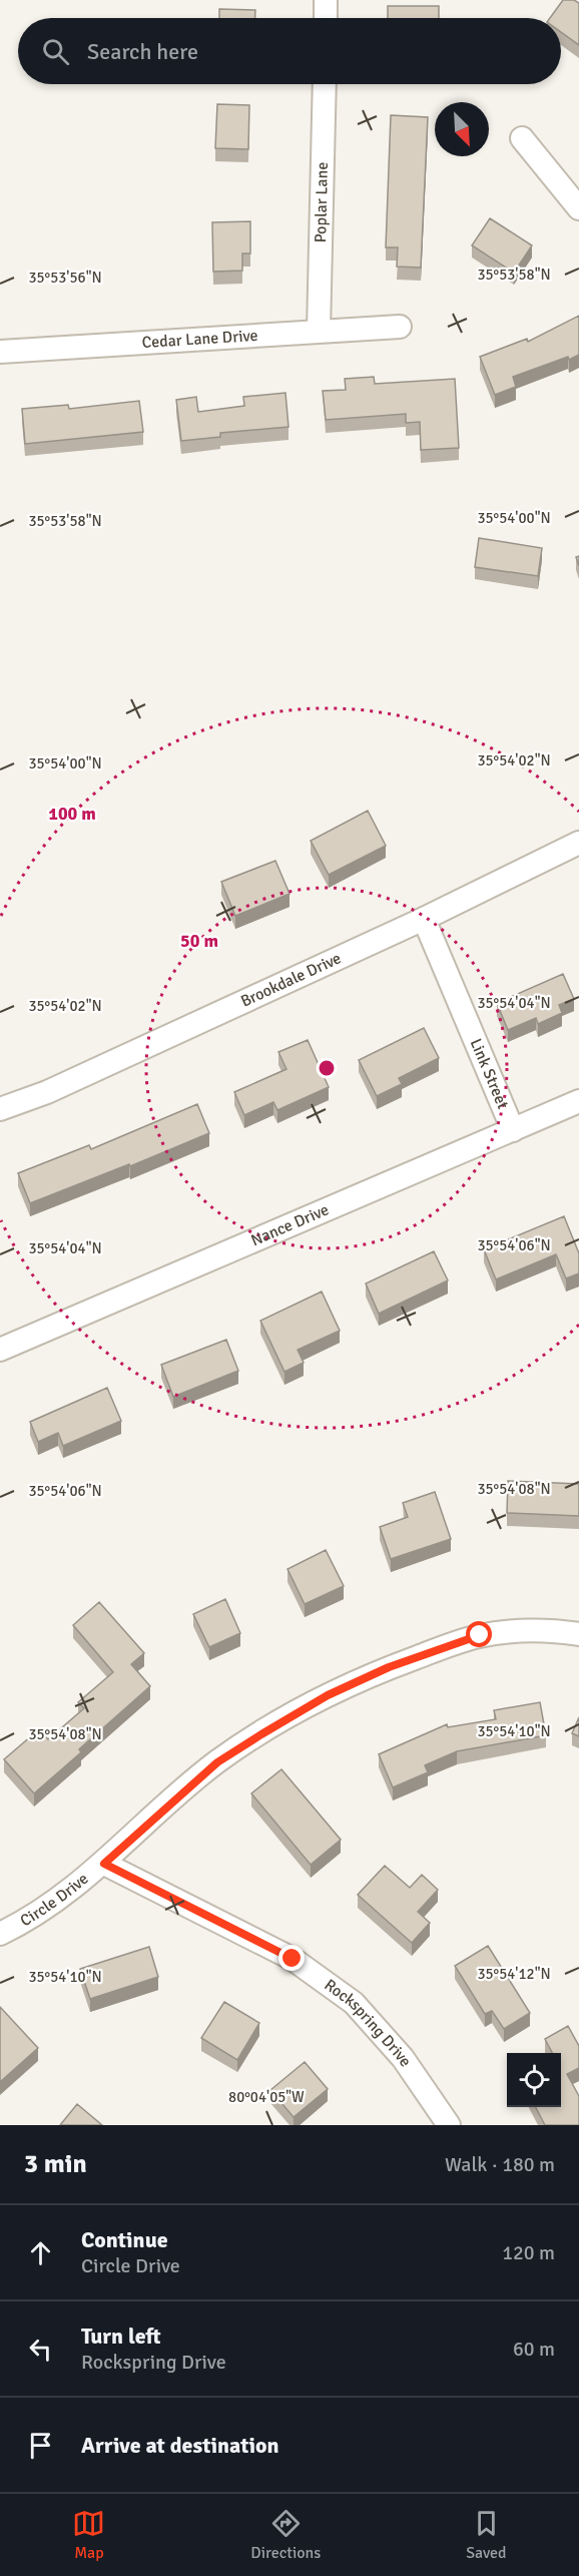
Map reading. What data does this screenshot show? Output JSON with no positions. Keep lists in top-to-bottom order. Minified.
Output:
{"streets":{"street":["Poplar Lane","Cedar Lane Drive","Brookdale Drive","Link Street","Nance Drive","Circle Drive","Rockspring Drive"]},"crossings":[["Poplar Lane","Cedar Lane Drive"],["Brookdale Drive","Link Street"],["Link Street","Nance Drive"],["Circle Drive","Rockspring Drive"]],"north":"bottom right","page":{"search":"Search here","heading":["3 min","Walk · 180 m"],"list":[["Continue","Circle Drive","120 m"],["Turn left","Rockspring Drive","60 m"],"Arrive at destination"],"nav":["Map","Directions","Saved"]},"coordinates":["35°53'58\"N","35°53'56\"N","35°54'00\"N","35°54'02\"N","35°54'04\"N","35°54'06\"N","35°54'08\"N","35°54'10\"N","35°54'12\"N","80°04'05\"W"],"rings":["100 m","50 m"]}
